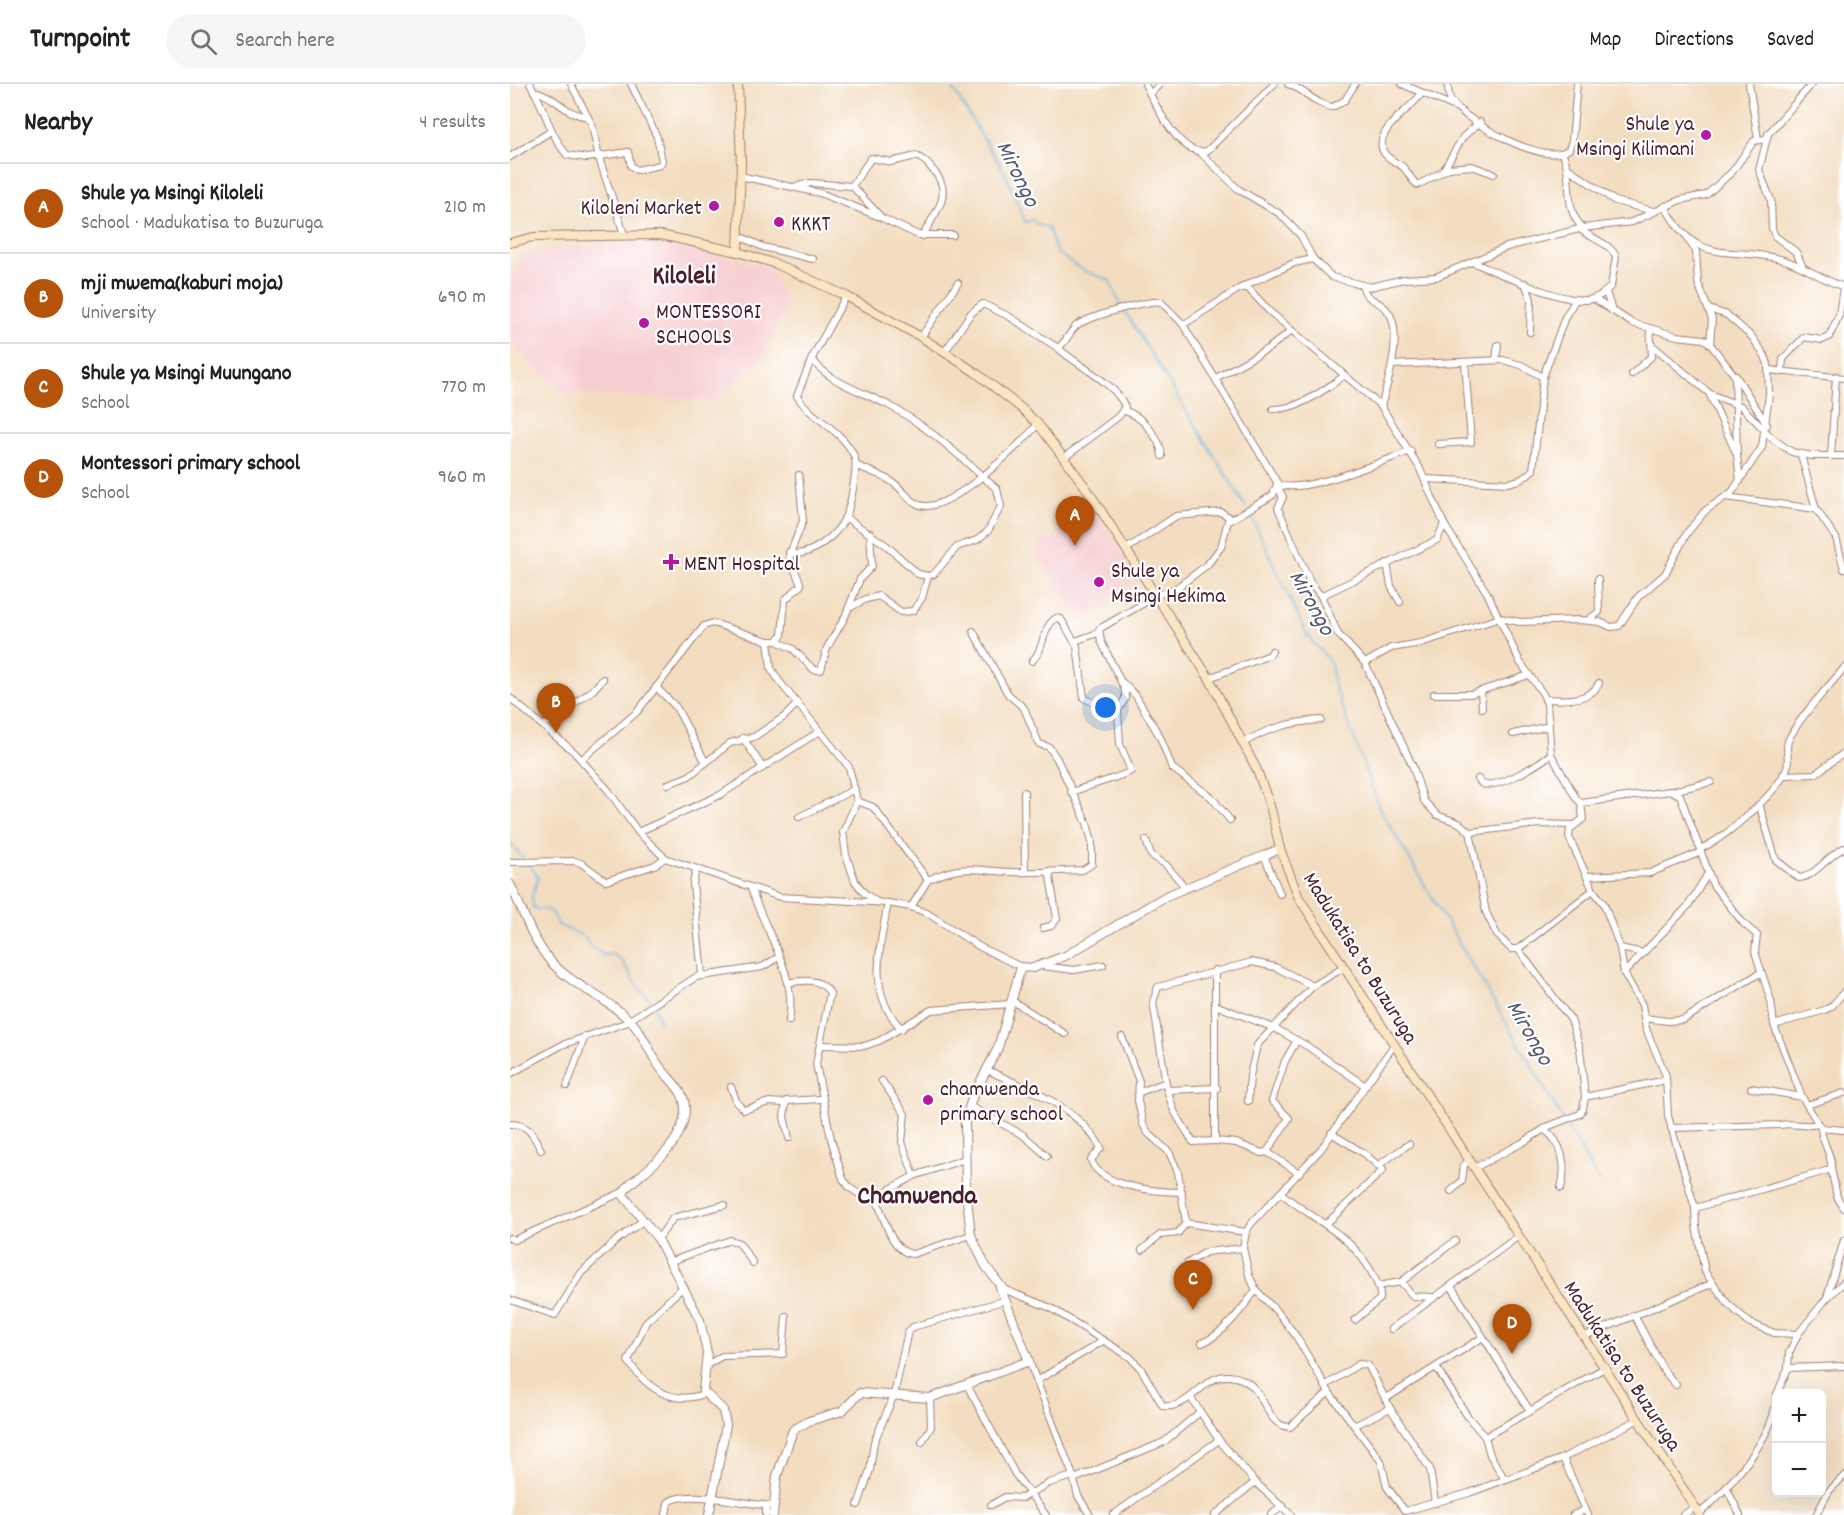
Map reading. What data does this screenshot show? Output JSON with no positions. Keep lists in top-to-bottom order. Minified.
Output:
{"streets":{"main road":["Madukatisa to Buzuruga"]},"districts":["Kiloleli","Chamwenda"],"water":["Mirongo"],"places":{"other":["Shule ya Msingi Kilimani","Kiloleni Market","KKKT","MONTESSORI SCHOOLS","Shule ya Msingi Hekima","chamwenda primary school"],"health":["MENT Hospital"]},"page":{"header":"Turnpoint","search":"Search here","nav":["Map","Directions","Saved"],"heading":["Nearby","4 results"],"list":[{"mark":"A","name":"Shule ya Msingi Kiloleli","note":"School · Madukatisa to Buzuruga","value":"210 m"},{"mark":"B","name":"mji mwema(kaburi moja)","note":"University","value":"690 m"},{"mark":"C","name":"Shule ya Msingi Muungano","note":"School","value":"770 m"},{"mark":"D","name":"Montessori primary school","note":"School","value":"960 m"}],"pins":["A","B","C","D"],"map_buttons":["+","−"]}}
